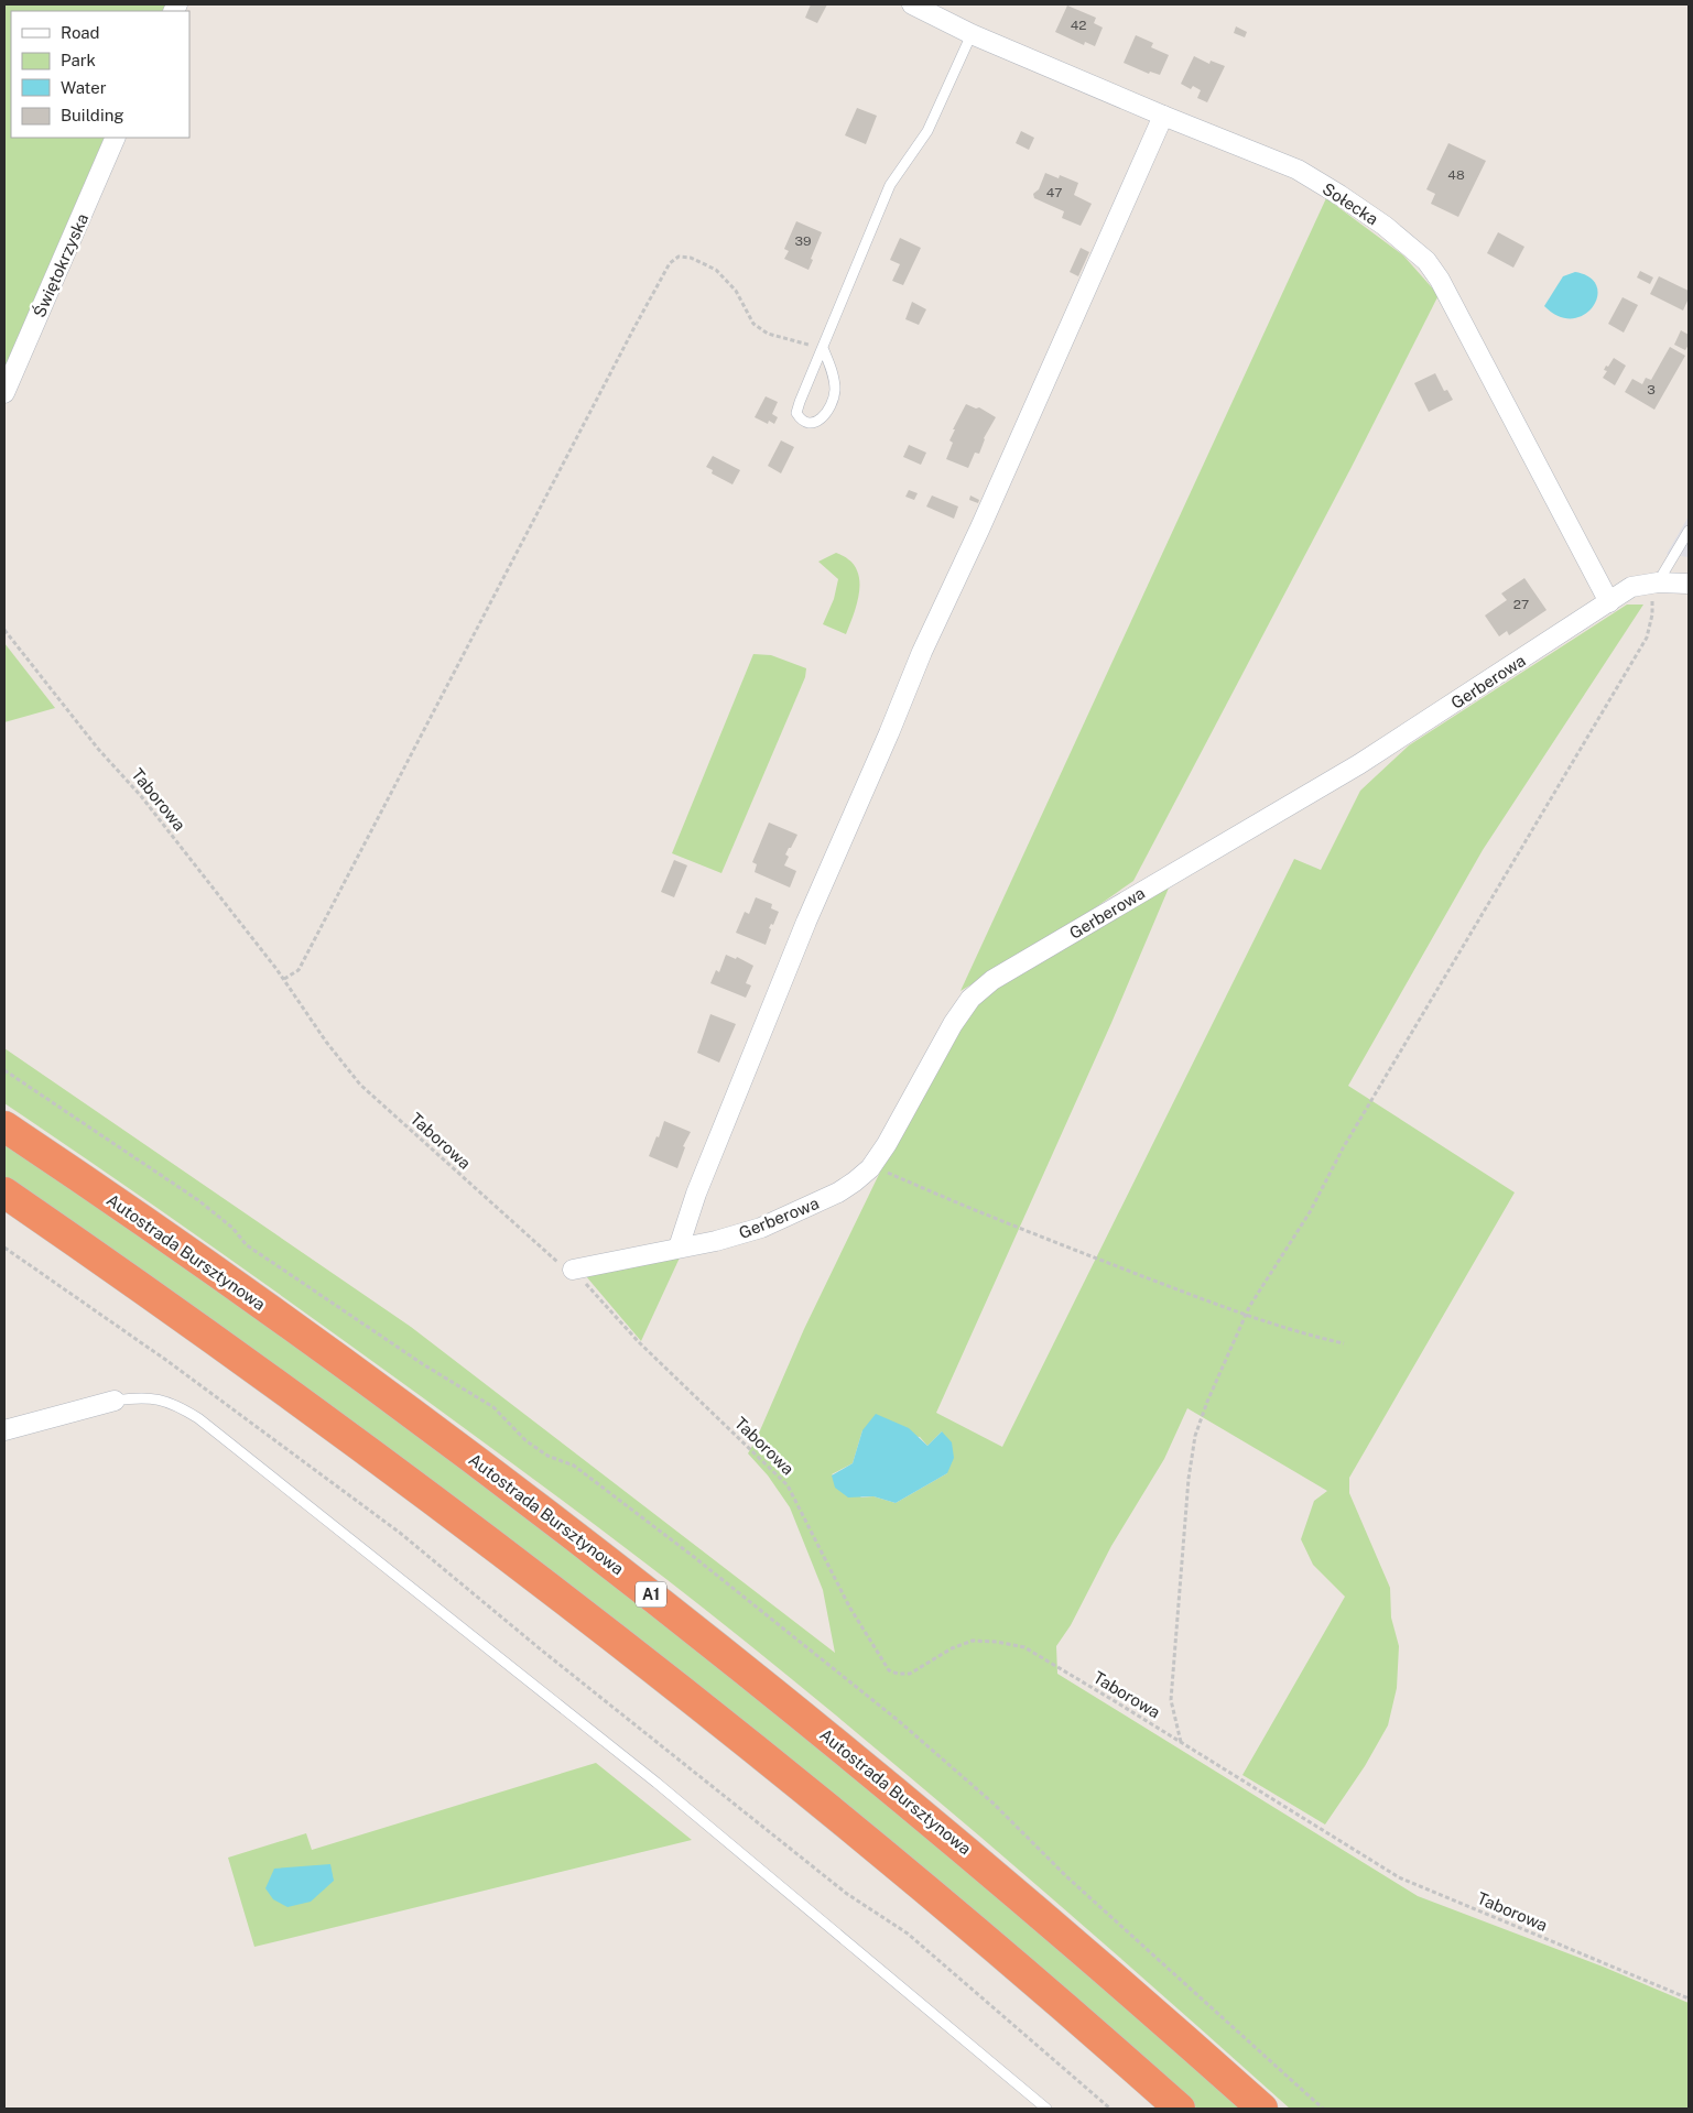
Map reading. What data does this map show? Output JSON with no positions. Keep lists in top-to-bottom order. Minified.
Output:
{"streets":{"highway":["Autostrada Bursztynowa","A1"],"street":["Sołecka","Świętokrzyska","Gerberowa"],"path":["Taborowa"]},"crossings":[["Sołecka","Gerberowa"],["Gerberowa","Taborowa"]],"house_numbers":["42","48","47","39","3","27"],"legend":["Road","Park","Water","Building"]}
